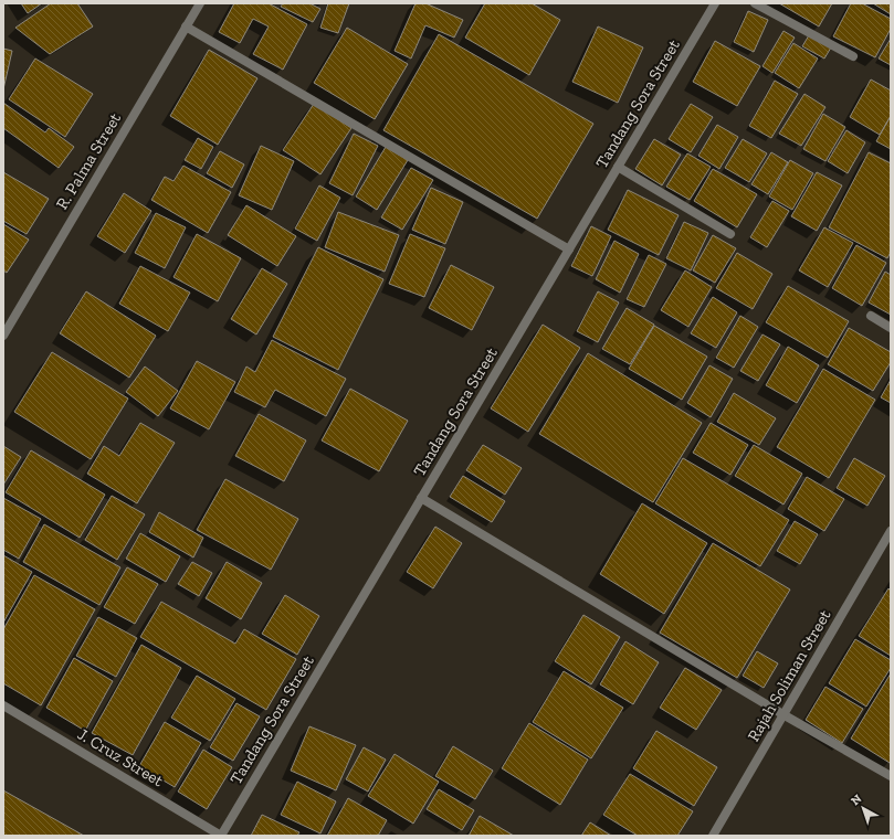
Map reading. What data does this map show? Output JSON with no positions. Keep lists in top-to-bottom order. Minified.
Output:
{"streets":{"street":["Tandang Sora Street","R. Palma Street","Rajah Soliman Street","J. Cruz Street"]},"crossings":[["Tandang Sora Street","J. Cruz Street"]],"north":"top left"}
